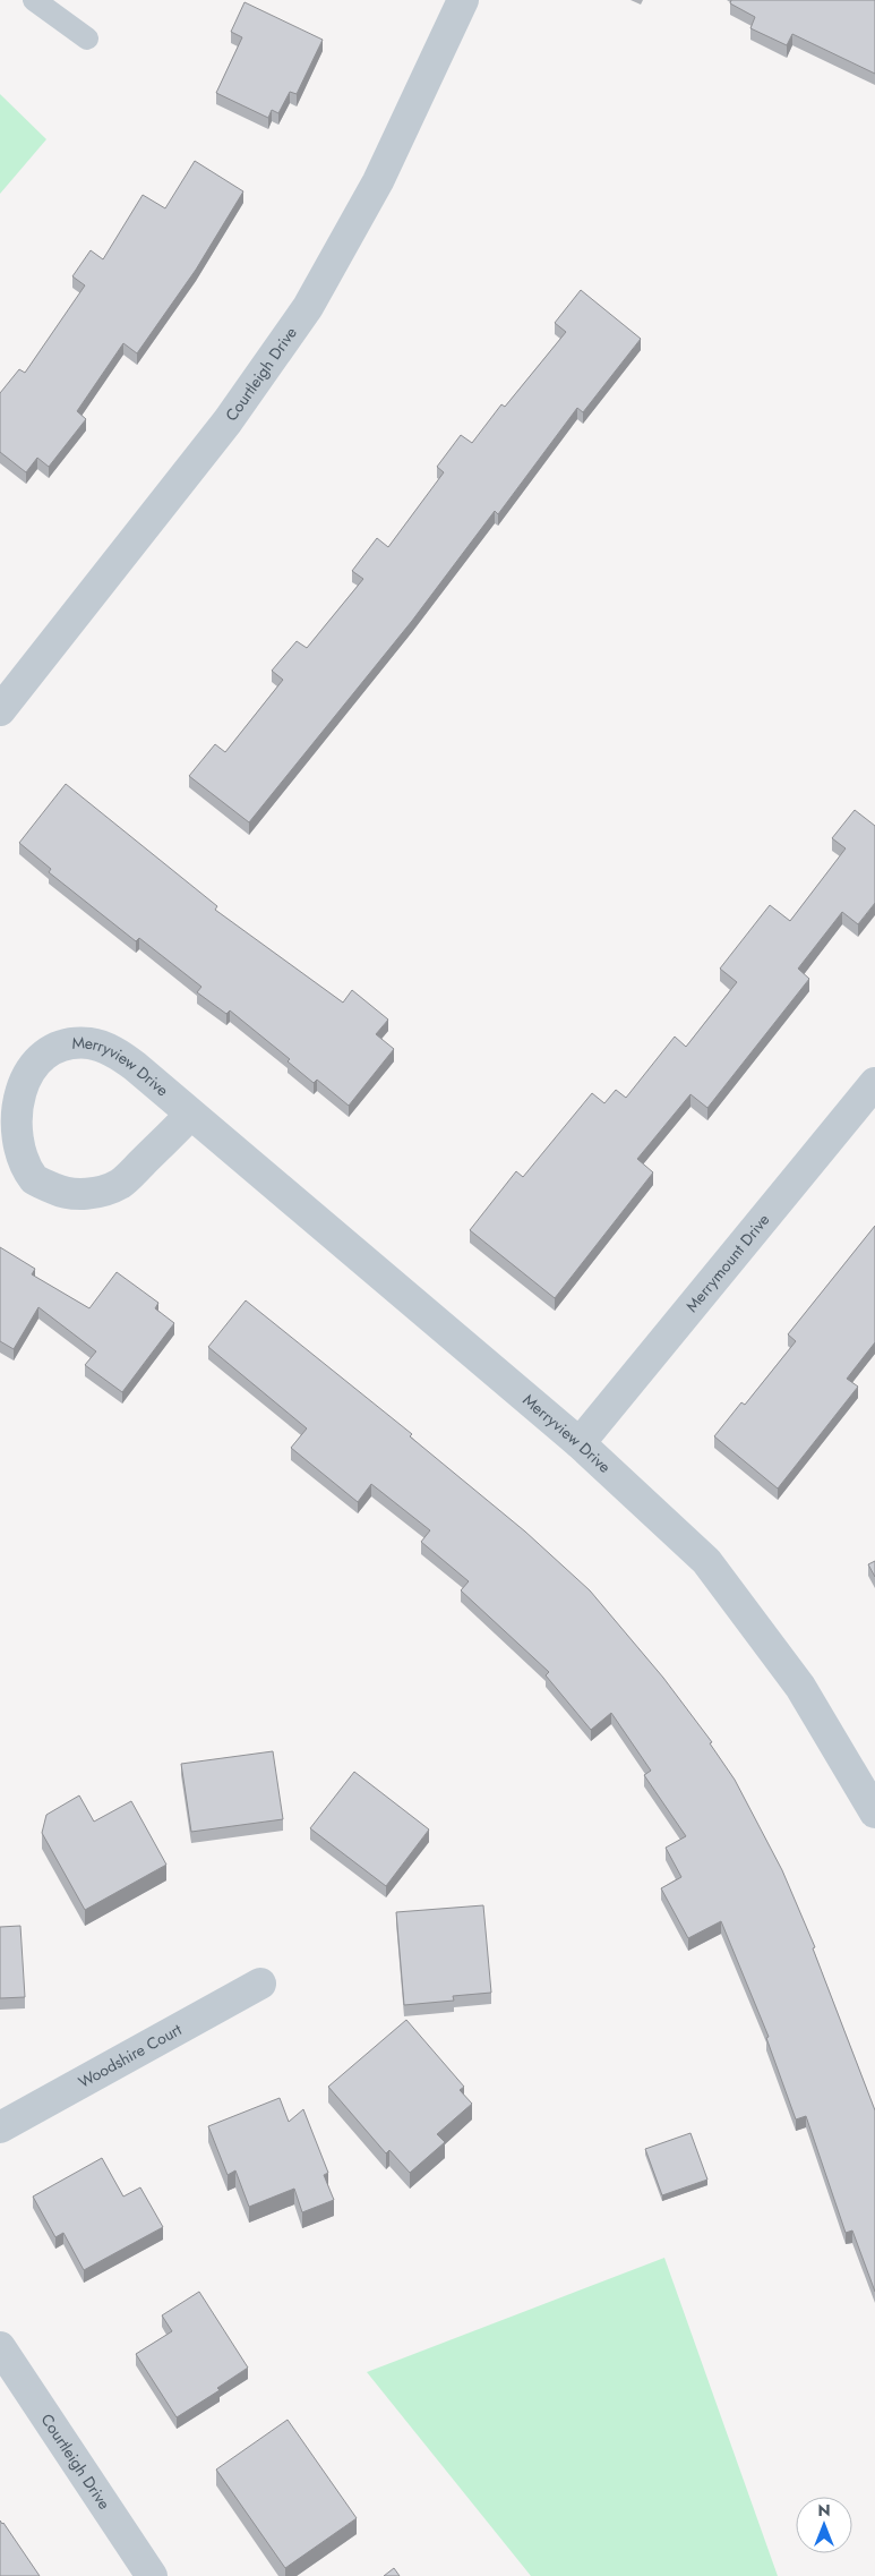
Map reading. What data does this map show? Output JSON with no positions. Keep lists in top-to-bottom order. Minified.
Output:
{"streets":{"street":["Courtleigh Drive","Merryview Drive","Merrymount Drive","Woodshire Court"]},"crossings":[["Merryview Drive","Merrymount Drive"]],"north":"top"}
